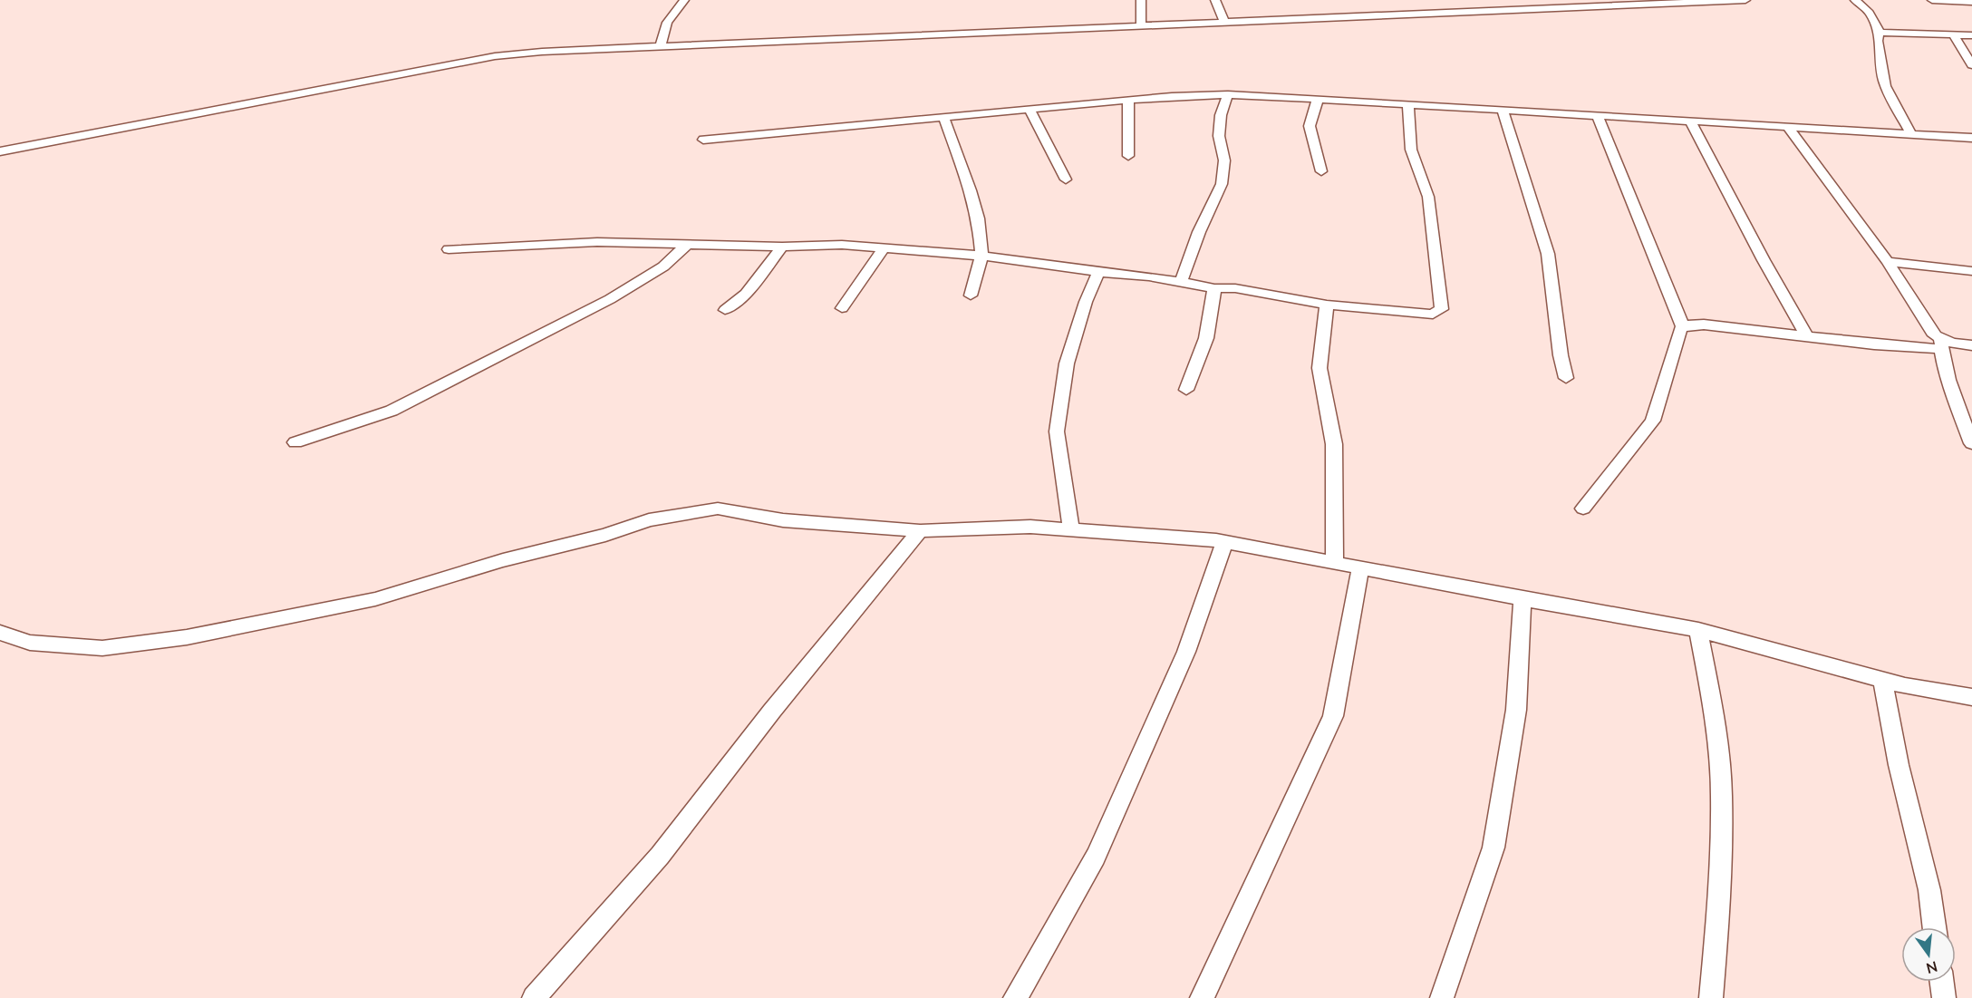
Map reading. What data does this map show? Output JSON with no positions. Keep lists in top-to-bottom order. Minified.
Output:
{"north":"bottom"}
